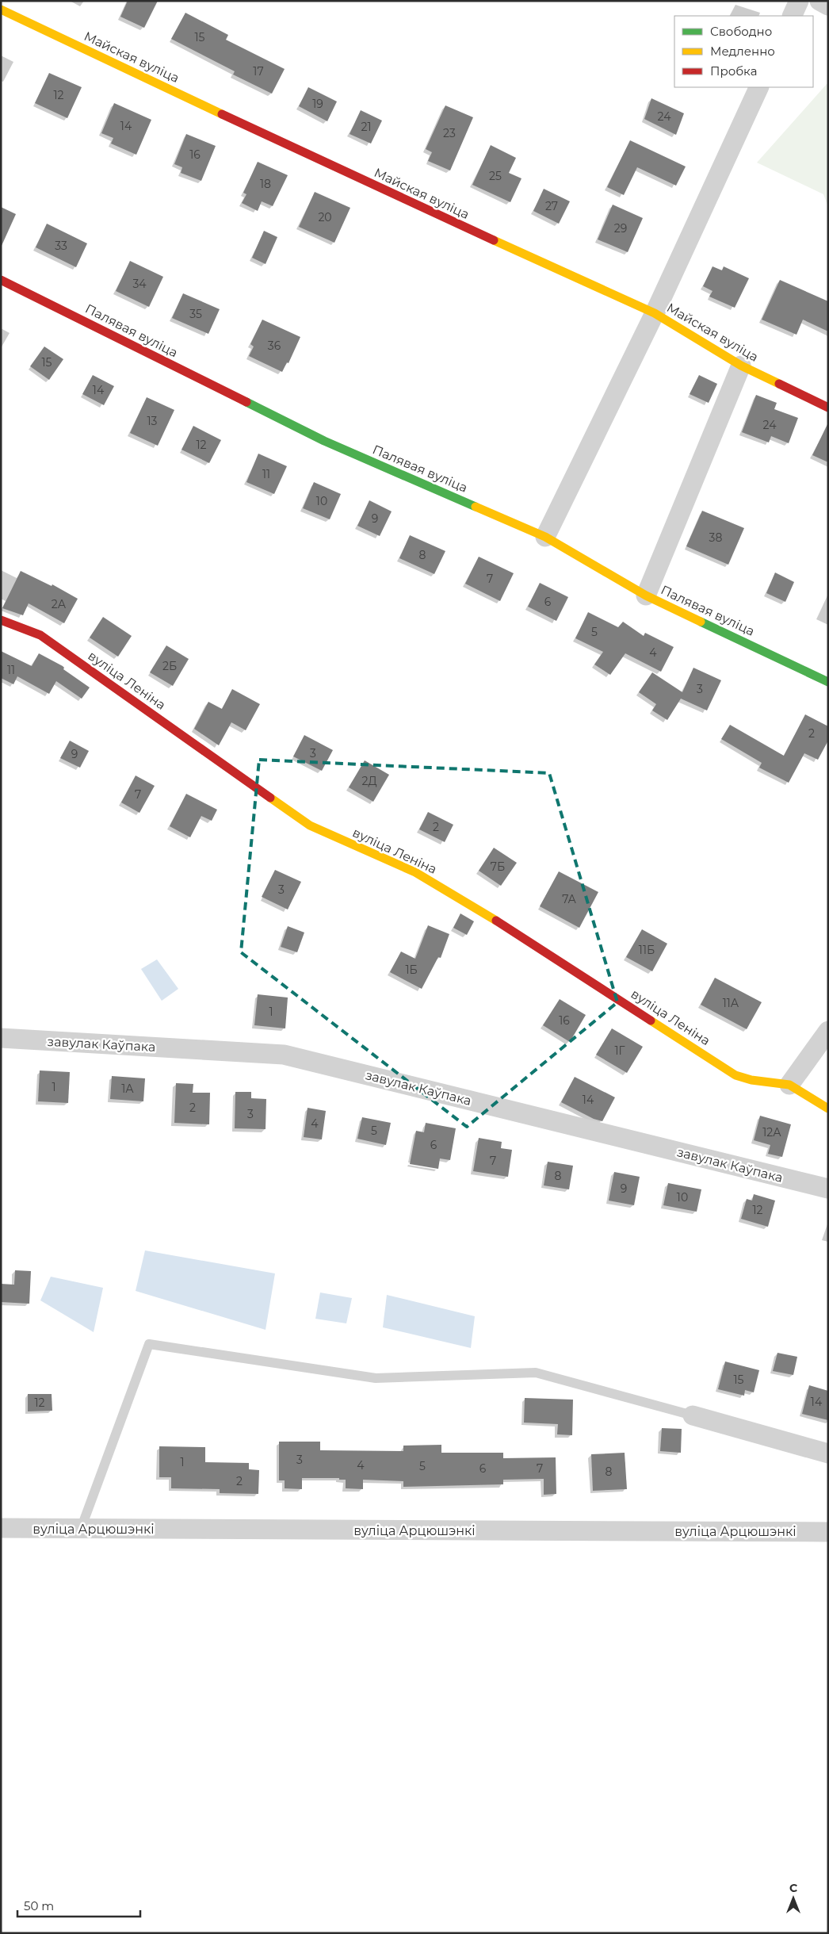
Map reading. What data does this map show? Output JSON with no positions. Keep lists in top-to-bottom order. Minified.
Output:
{"streets":{"street":["Майская вуліца","Палявая вуліца","вуліца Леніна","завулак Каўпака","вуліца Арцюшэнкі"]},"house_numbers":["15","17","12","19","24","14","21","23","16","25","18","27","20","29","33","34","35","36","15","14","13","24","12","11","10","9","38","8","7","6","2А","5","4","2Б","11","3","2","3","9","2Д","7","2","7Б","3","7А","11Б","1Б","11А","1","16","1Г","1","1А","14","2","3","4","5","12А","6","7","8","9","10","12","15","14","12","3","1","4","5","6","7","8","2"],"legend":["Свободно","Медленно","Пробка"],"scale_bar":"50 m","north":"top"}
